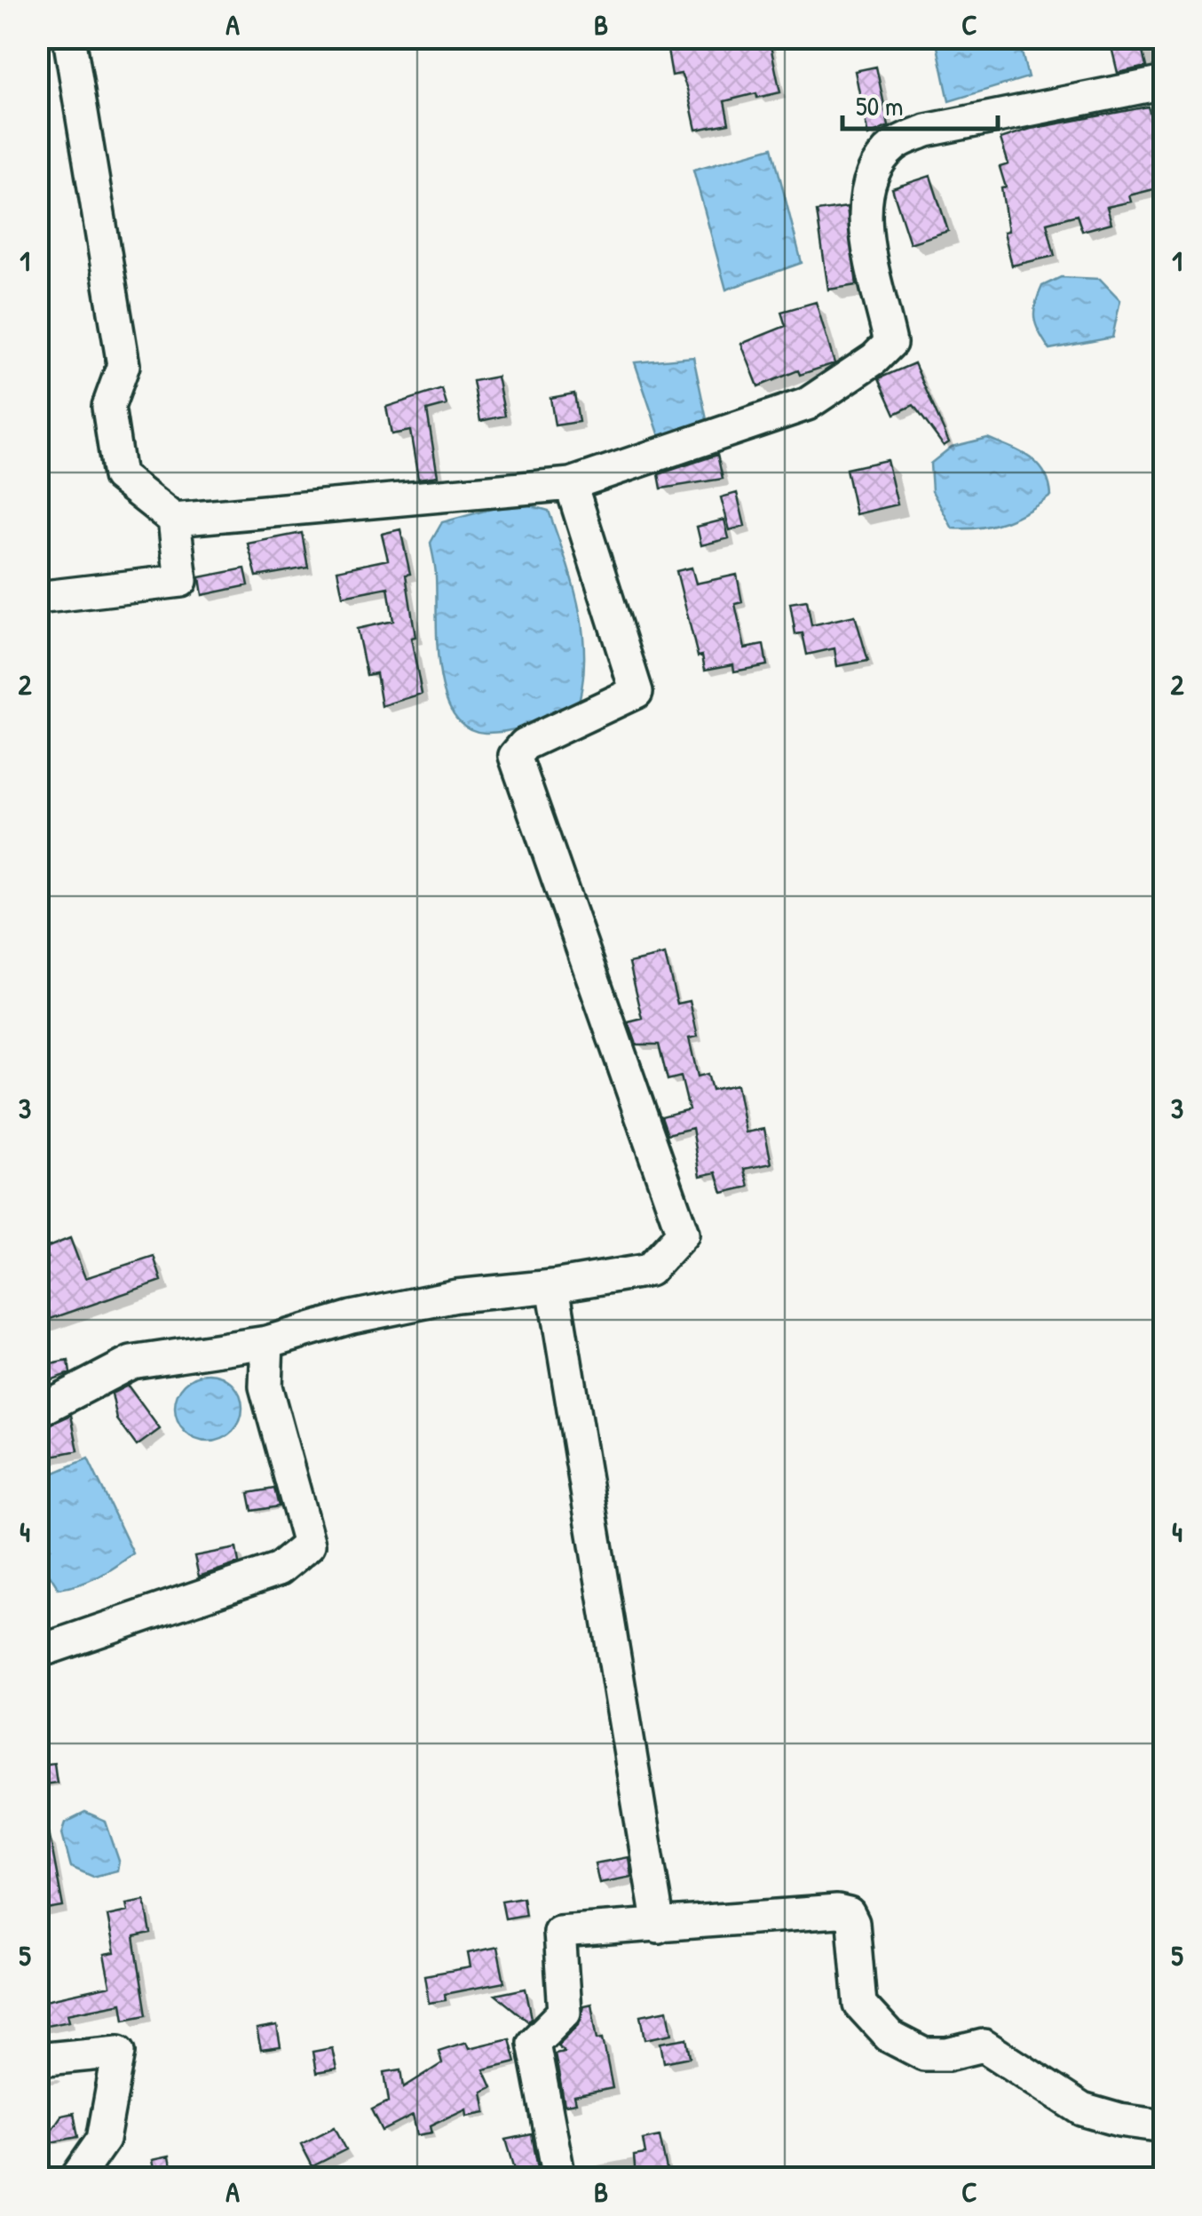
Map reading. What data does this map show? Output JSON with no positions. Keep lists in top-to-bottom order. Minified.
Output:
{"scale_bar":"50 m","grid":{"columns":["A","B","C"],"rows":["1","2","3","4","5"]}}
